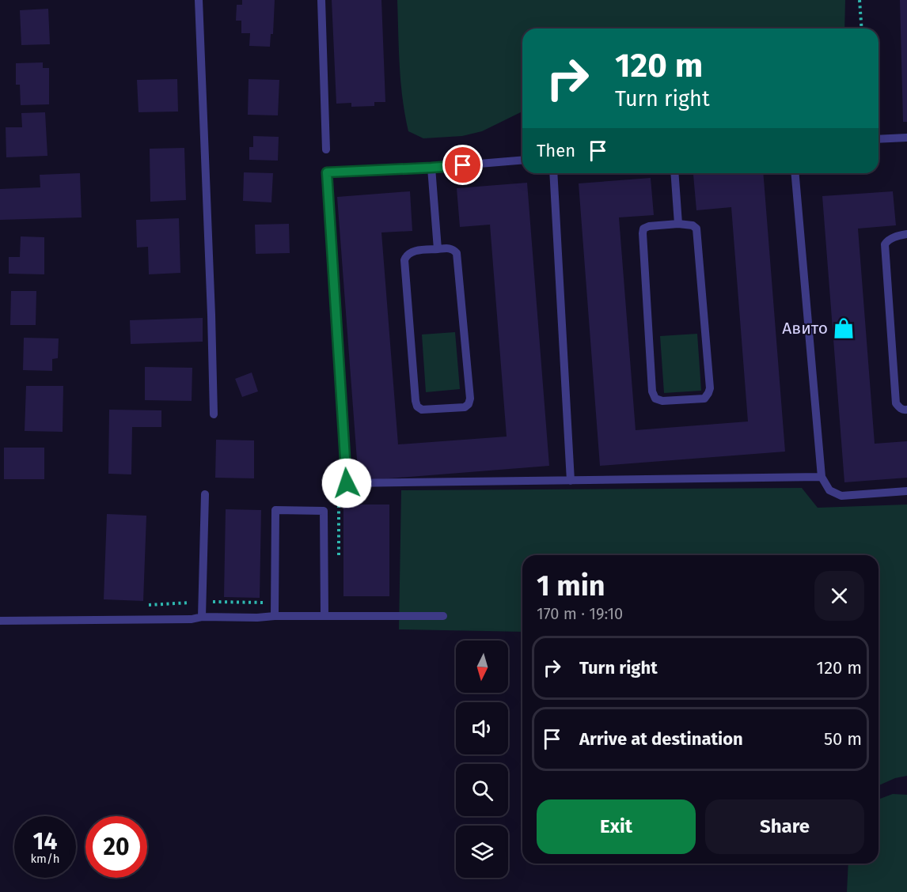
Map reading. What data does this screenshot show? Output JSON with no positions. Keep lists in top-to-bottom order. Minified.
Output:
{"places":{"shop":["Авито"]},"north":"bottom","page":{"turn":["120 m","Turn right"],"then":"Then","heading":["1 min","170 m · 19:10"],"list":[{"name":"Turn right","value":"120 m"},{"name":"Arrive at destination","value":"50 m"}],"buttons":["Exit","Share"],"speed":"14 km/h","limit":"20"}}
